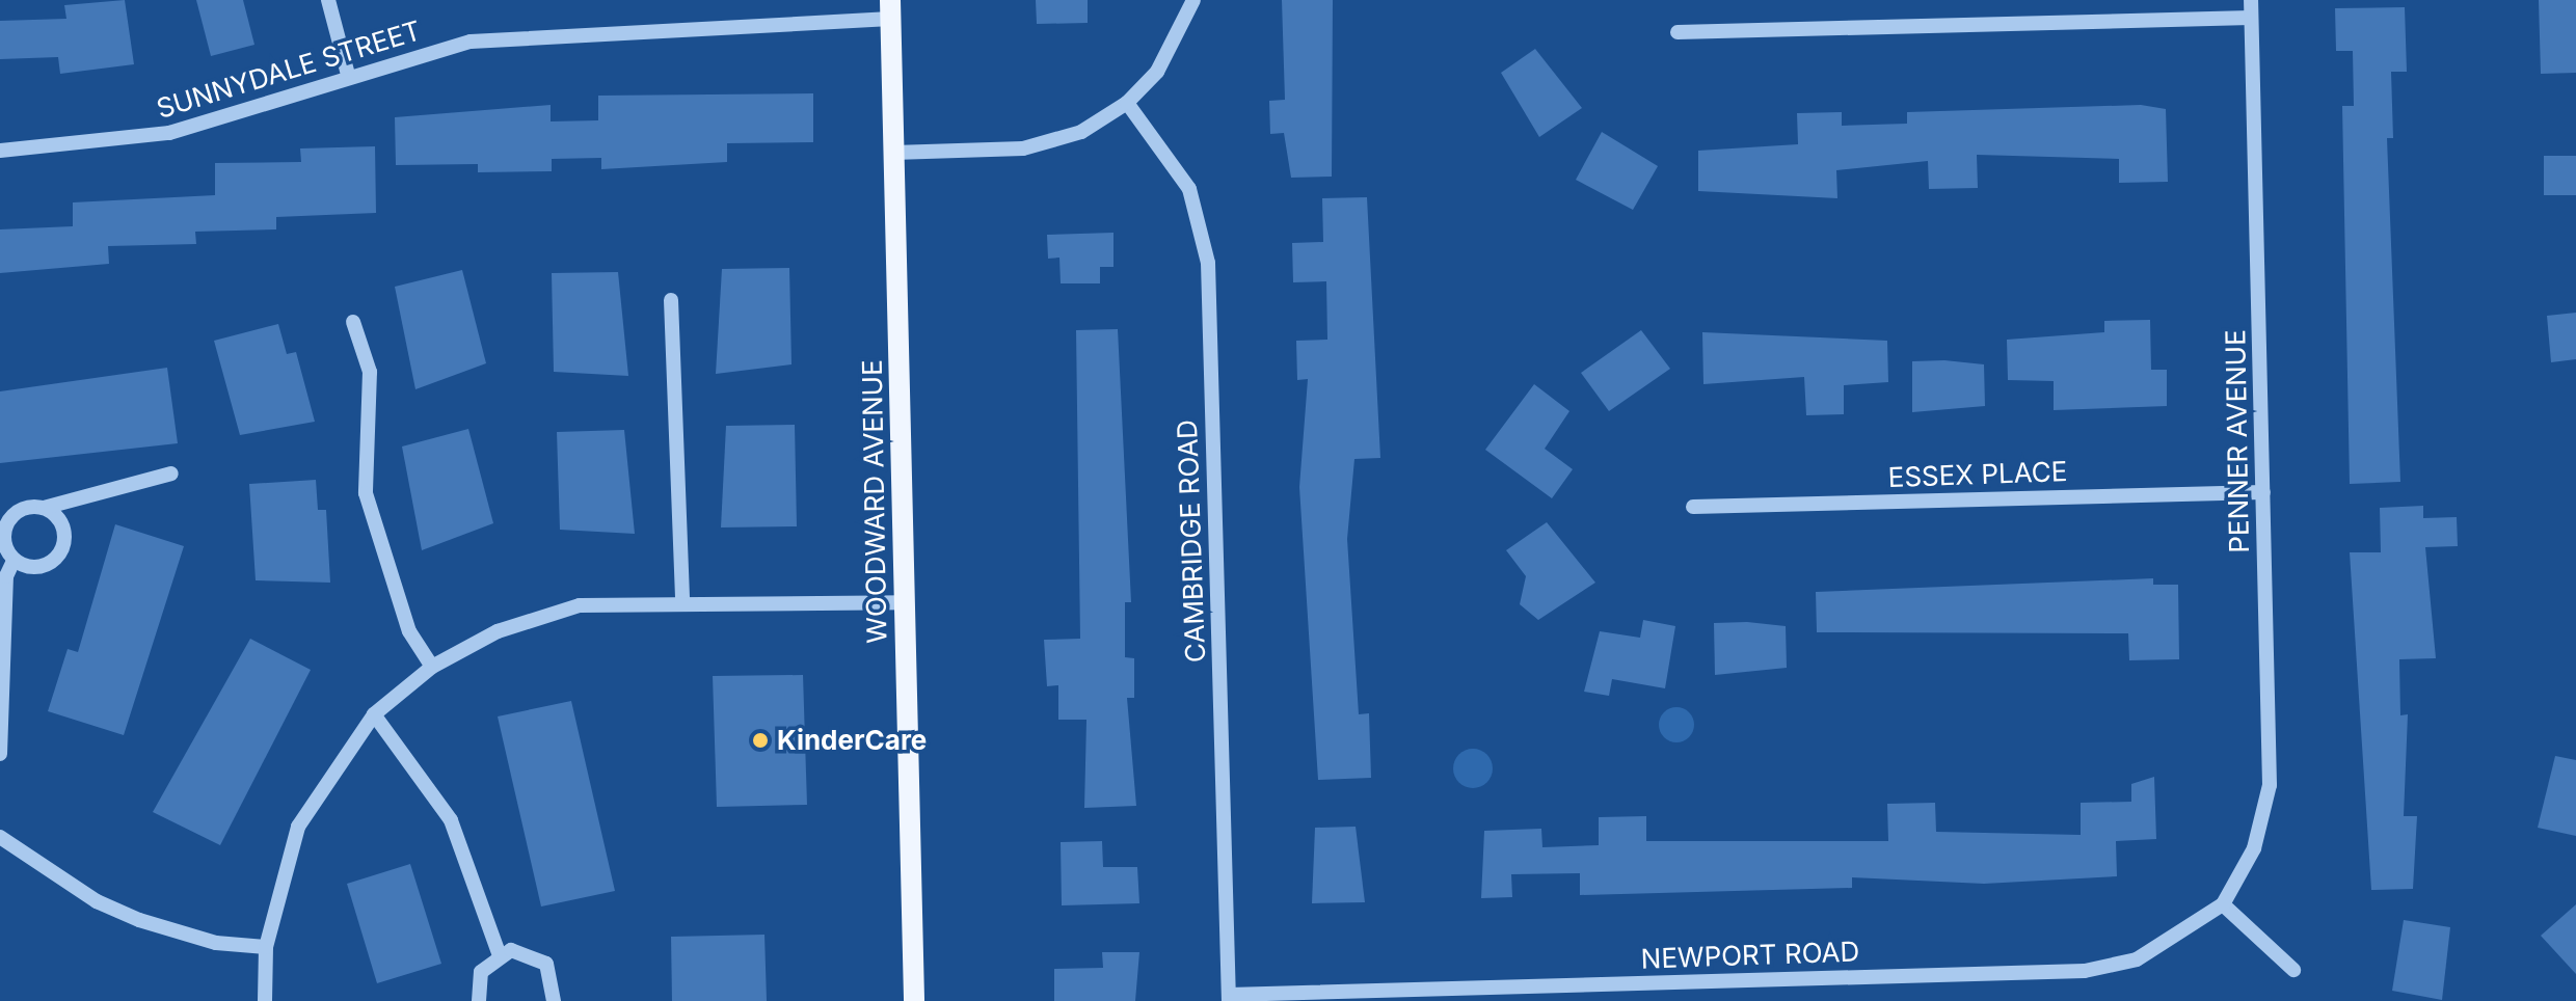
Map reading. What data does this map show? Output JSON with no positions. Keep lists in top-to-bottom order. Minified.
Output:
{"streets":{"main road":["WOODWARD AVENUE"],"street":["SUNNYDALE STREET","PENNER AVENUE","ESSEX PLACE","CAMBRIDGE ROAD","NEWPORT ROAD"]},"crossings":[["SUNNYDALE STREET","WOODWARD AVENUE"],["PENNER AVENUE","ESSEX PLACE"],["PENNER AVENUE","NEWPORT ROAD"],["CAMBRIDGE ROAD","NEWPORT ROAD"]],"places":["KinderCare"]}
